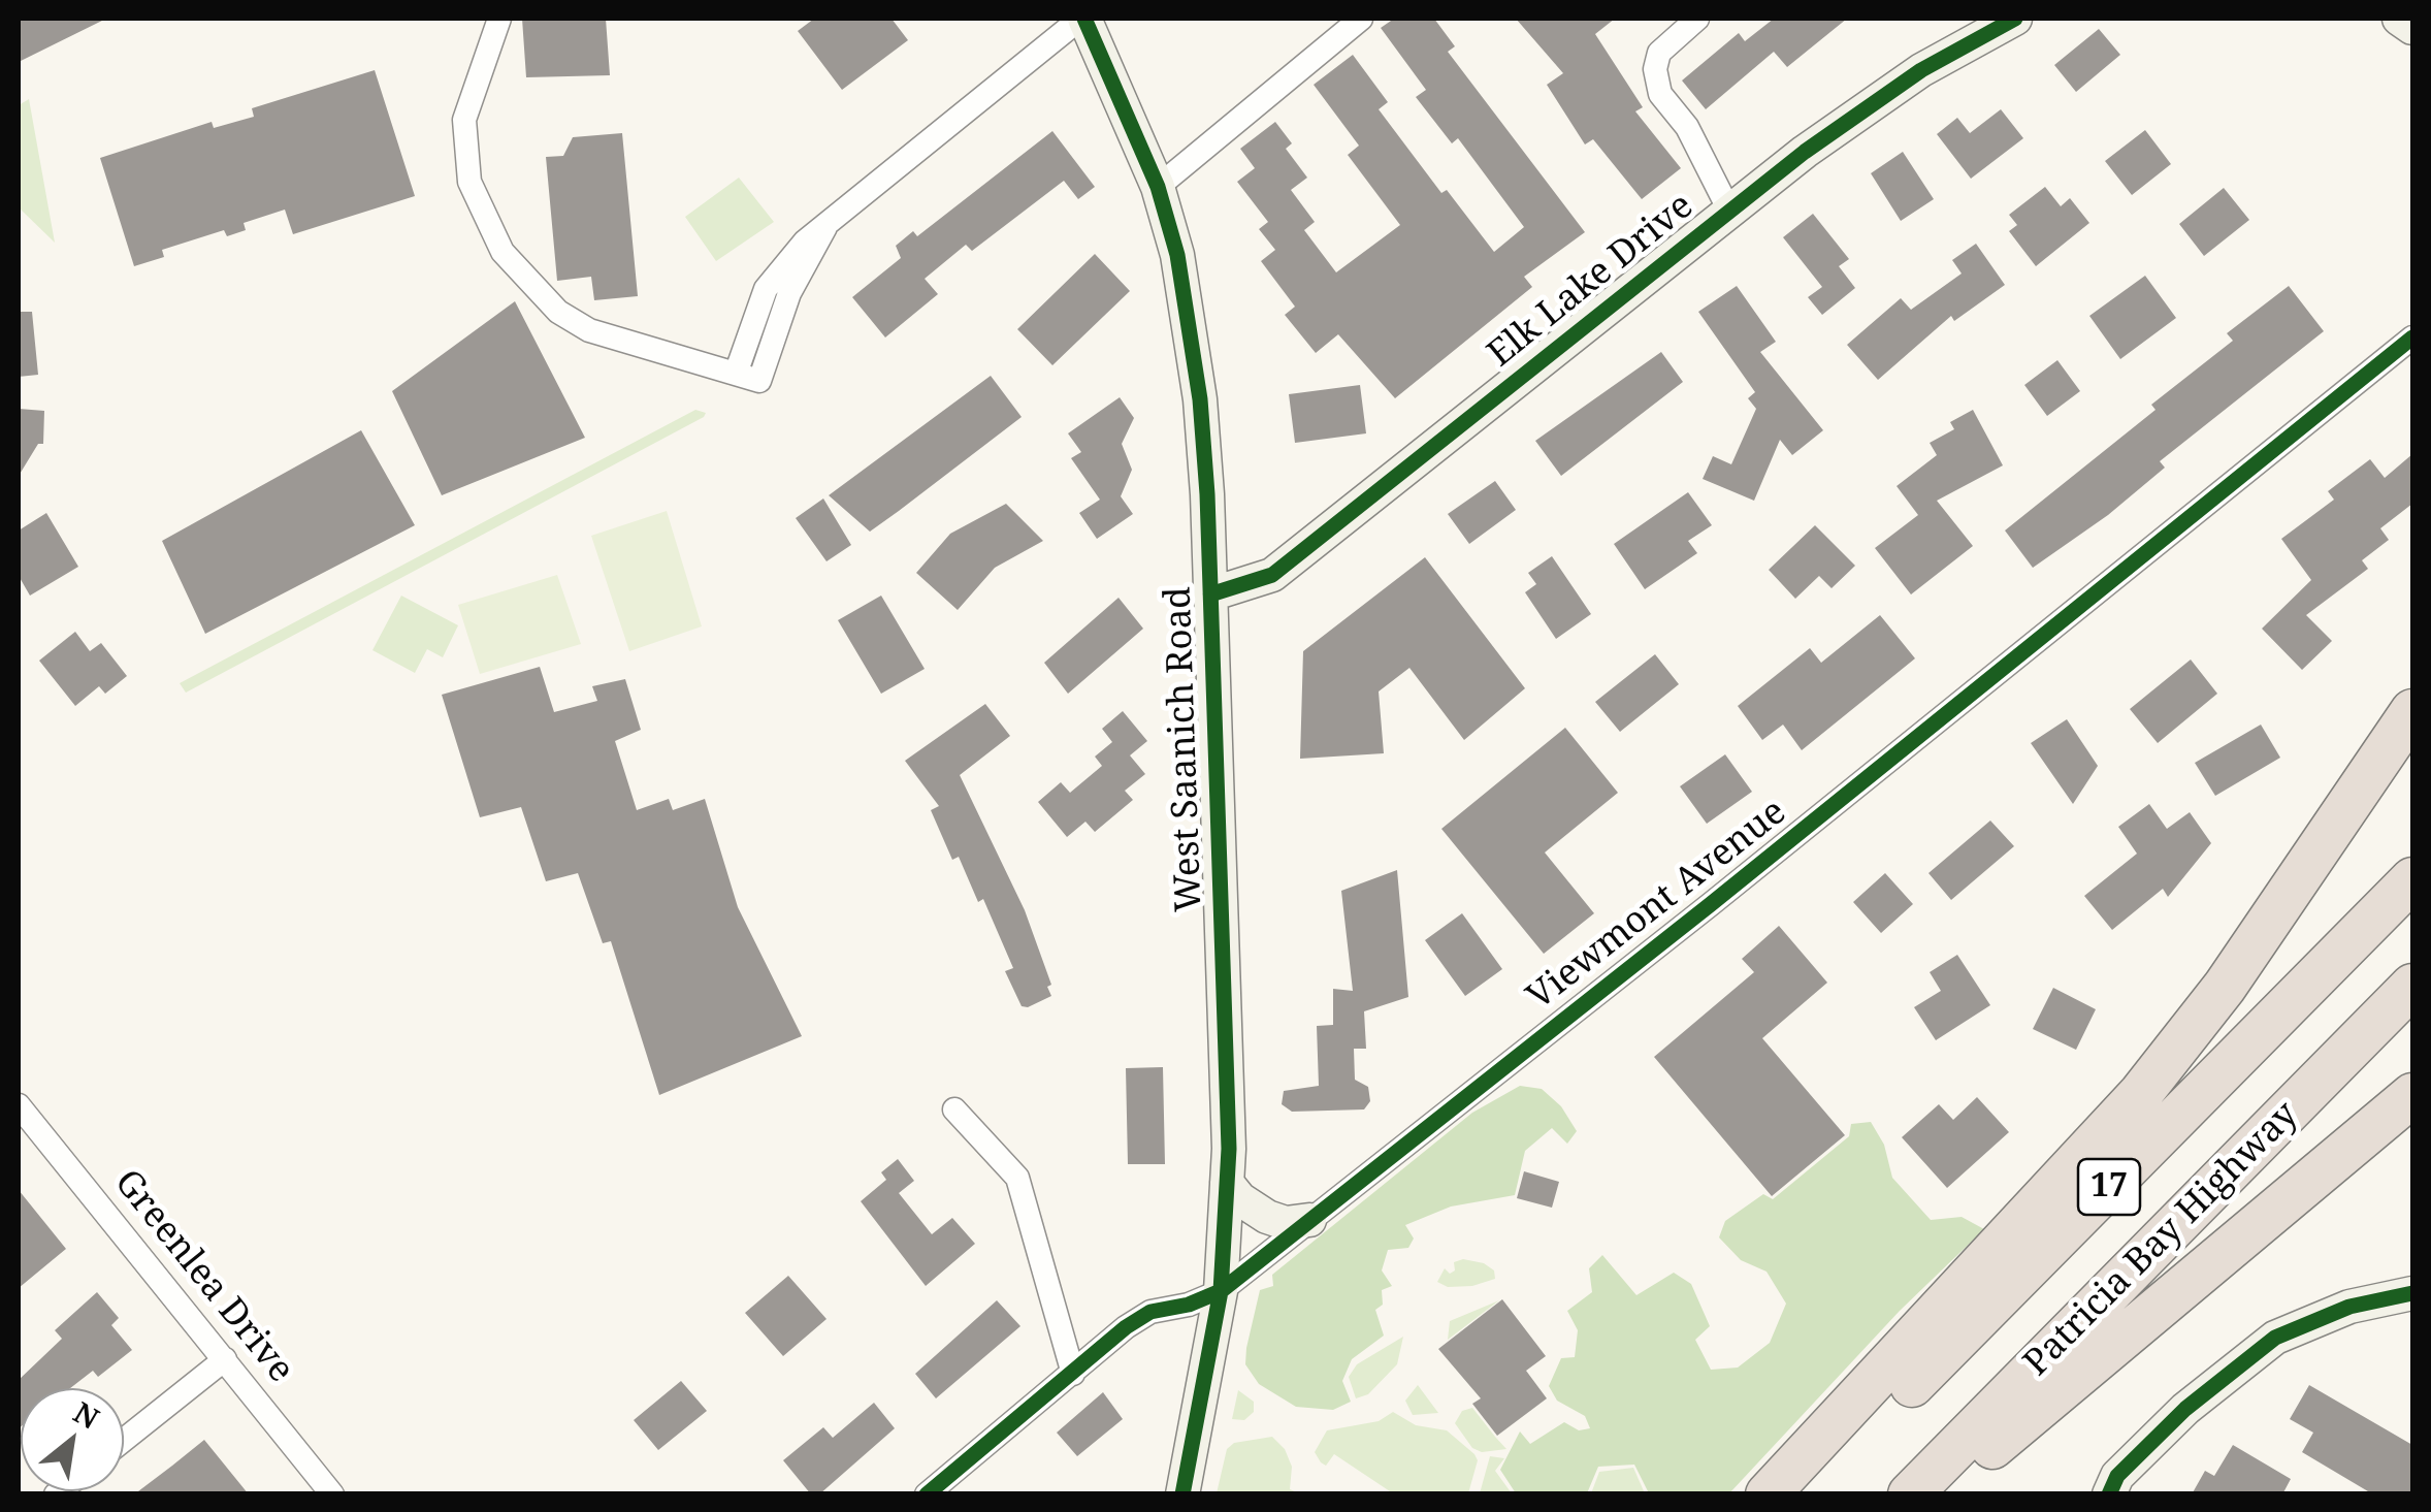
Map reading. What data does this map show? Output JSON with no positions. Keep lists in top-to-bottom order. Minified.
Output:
{"streets":{"highway":["17","Patricia Bay Highway"],"main road":["Elk Lake Drive","West Saanich Road"],"street":["Viewmont Avenue","Greenlea Drive"]},"crossings":[["Elk Lake Drive","West Saanich Road"],["West Saanich Road","Viewmont Avenue"]],"north":"top right"}
